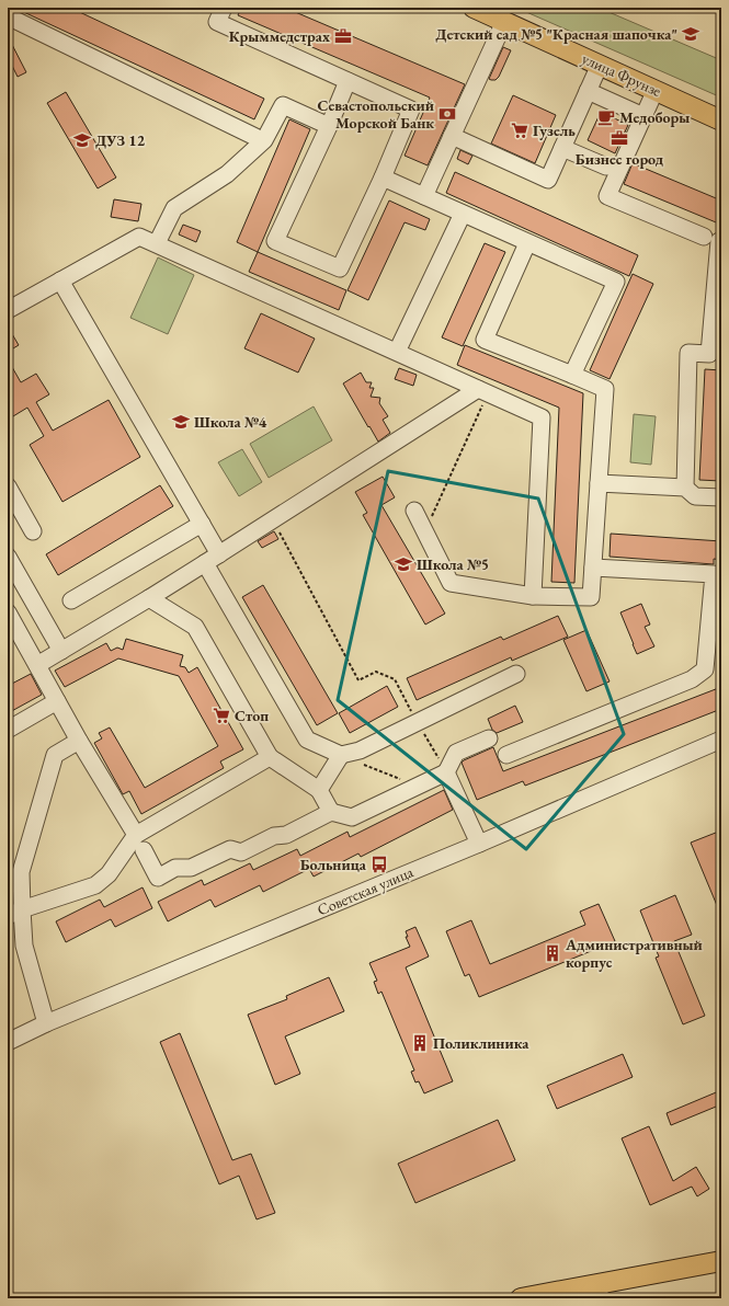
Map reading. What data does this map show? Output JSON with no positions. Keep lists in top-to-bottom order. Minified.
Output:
{"streets":{"main road":["улица Фрунзе"],"street":["Советская улица"]},"places":{"school or university":["Детский сад №5 \"Красная шапочка\"","ДУЗ 12","Школа №4","Школа №5"],"office":["Крыммедстрах","Бизнес город"],"bank":["Севастопольский Морской Банк"],"cafe":["Медоборы"],"supermarket":["Гузель","Стоп"],"bus stop":["Больница"],"building":["Административный корпус","Поликлиника"]}}
